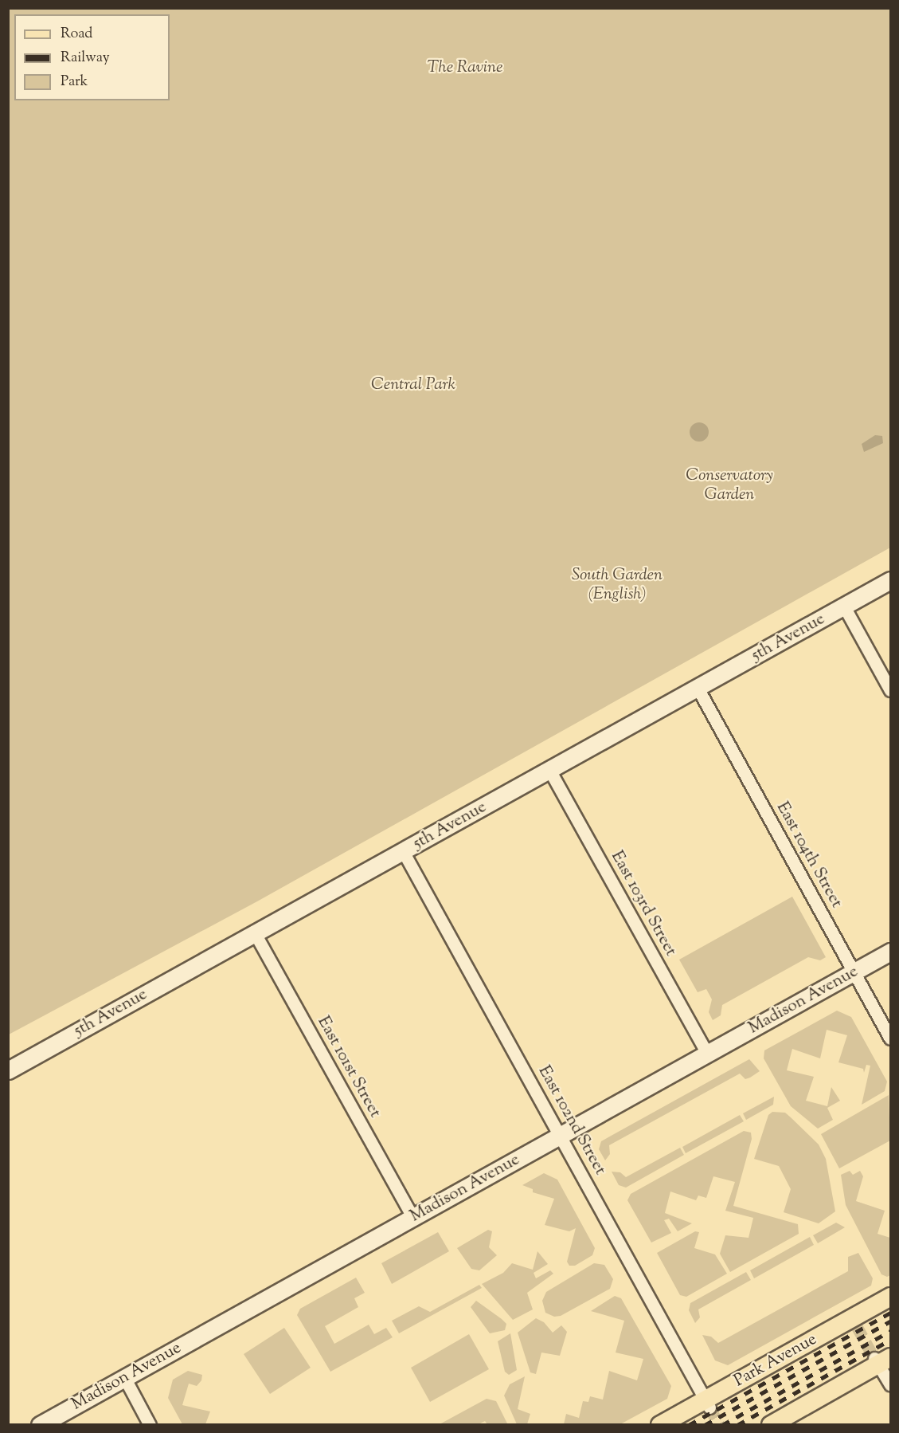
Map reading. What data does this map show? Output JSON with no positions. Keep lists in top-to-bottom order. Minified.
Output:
{"streets":{"main road":["5th Avenue","Madison Avenue","Park Avenue"],"street":["East 104th Street","East 103rd Street","East 101st Street","East 102nd Street"]},"crossings":[["5th Avenue","East 104th Street"],["5th Avenue","East 103rd Street"],["5th Avenue","East 101st Street"],["5th Avenue","East 102nd Street"],["East 104th Street","Madison Avenue"],["East 103rd Street","Madison Avenue"],["Madison Avenue","East 101st Street"],["Madison Avenue","East 102nd Street"],["East 102nd Street","Park Avenue"]],"parks":["The Ravine","Central Park","Conservatory Garden","South Garden (English)"],"legend":["Road","Railway","Park"]}
